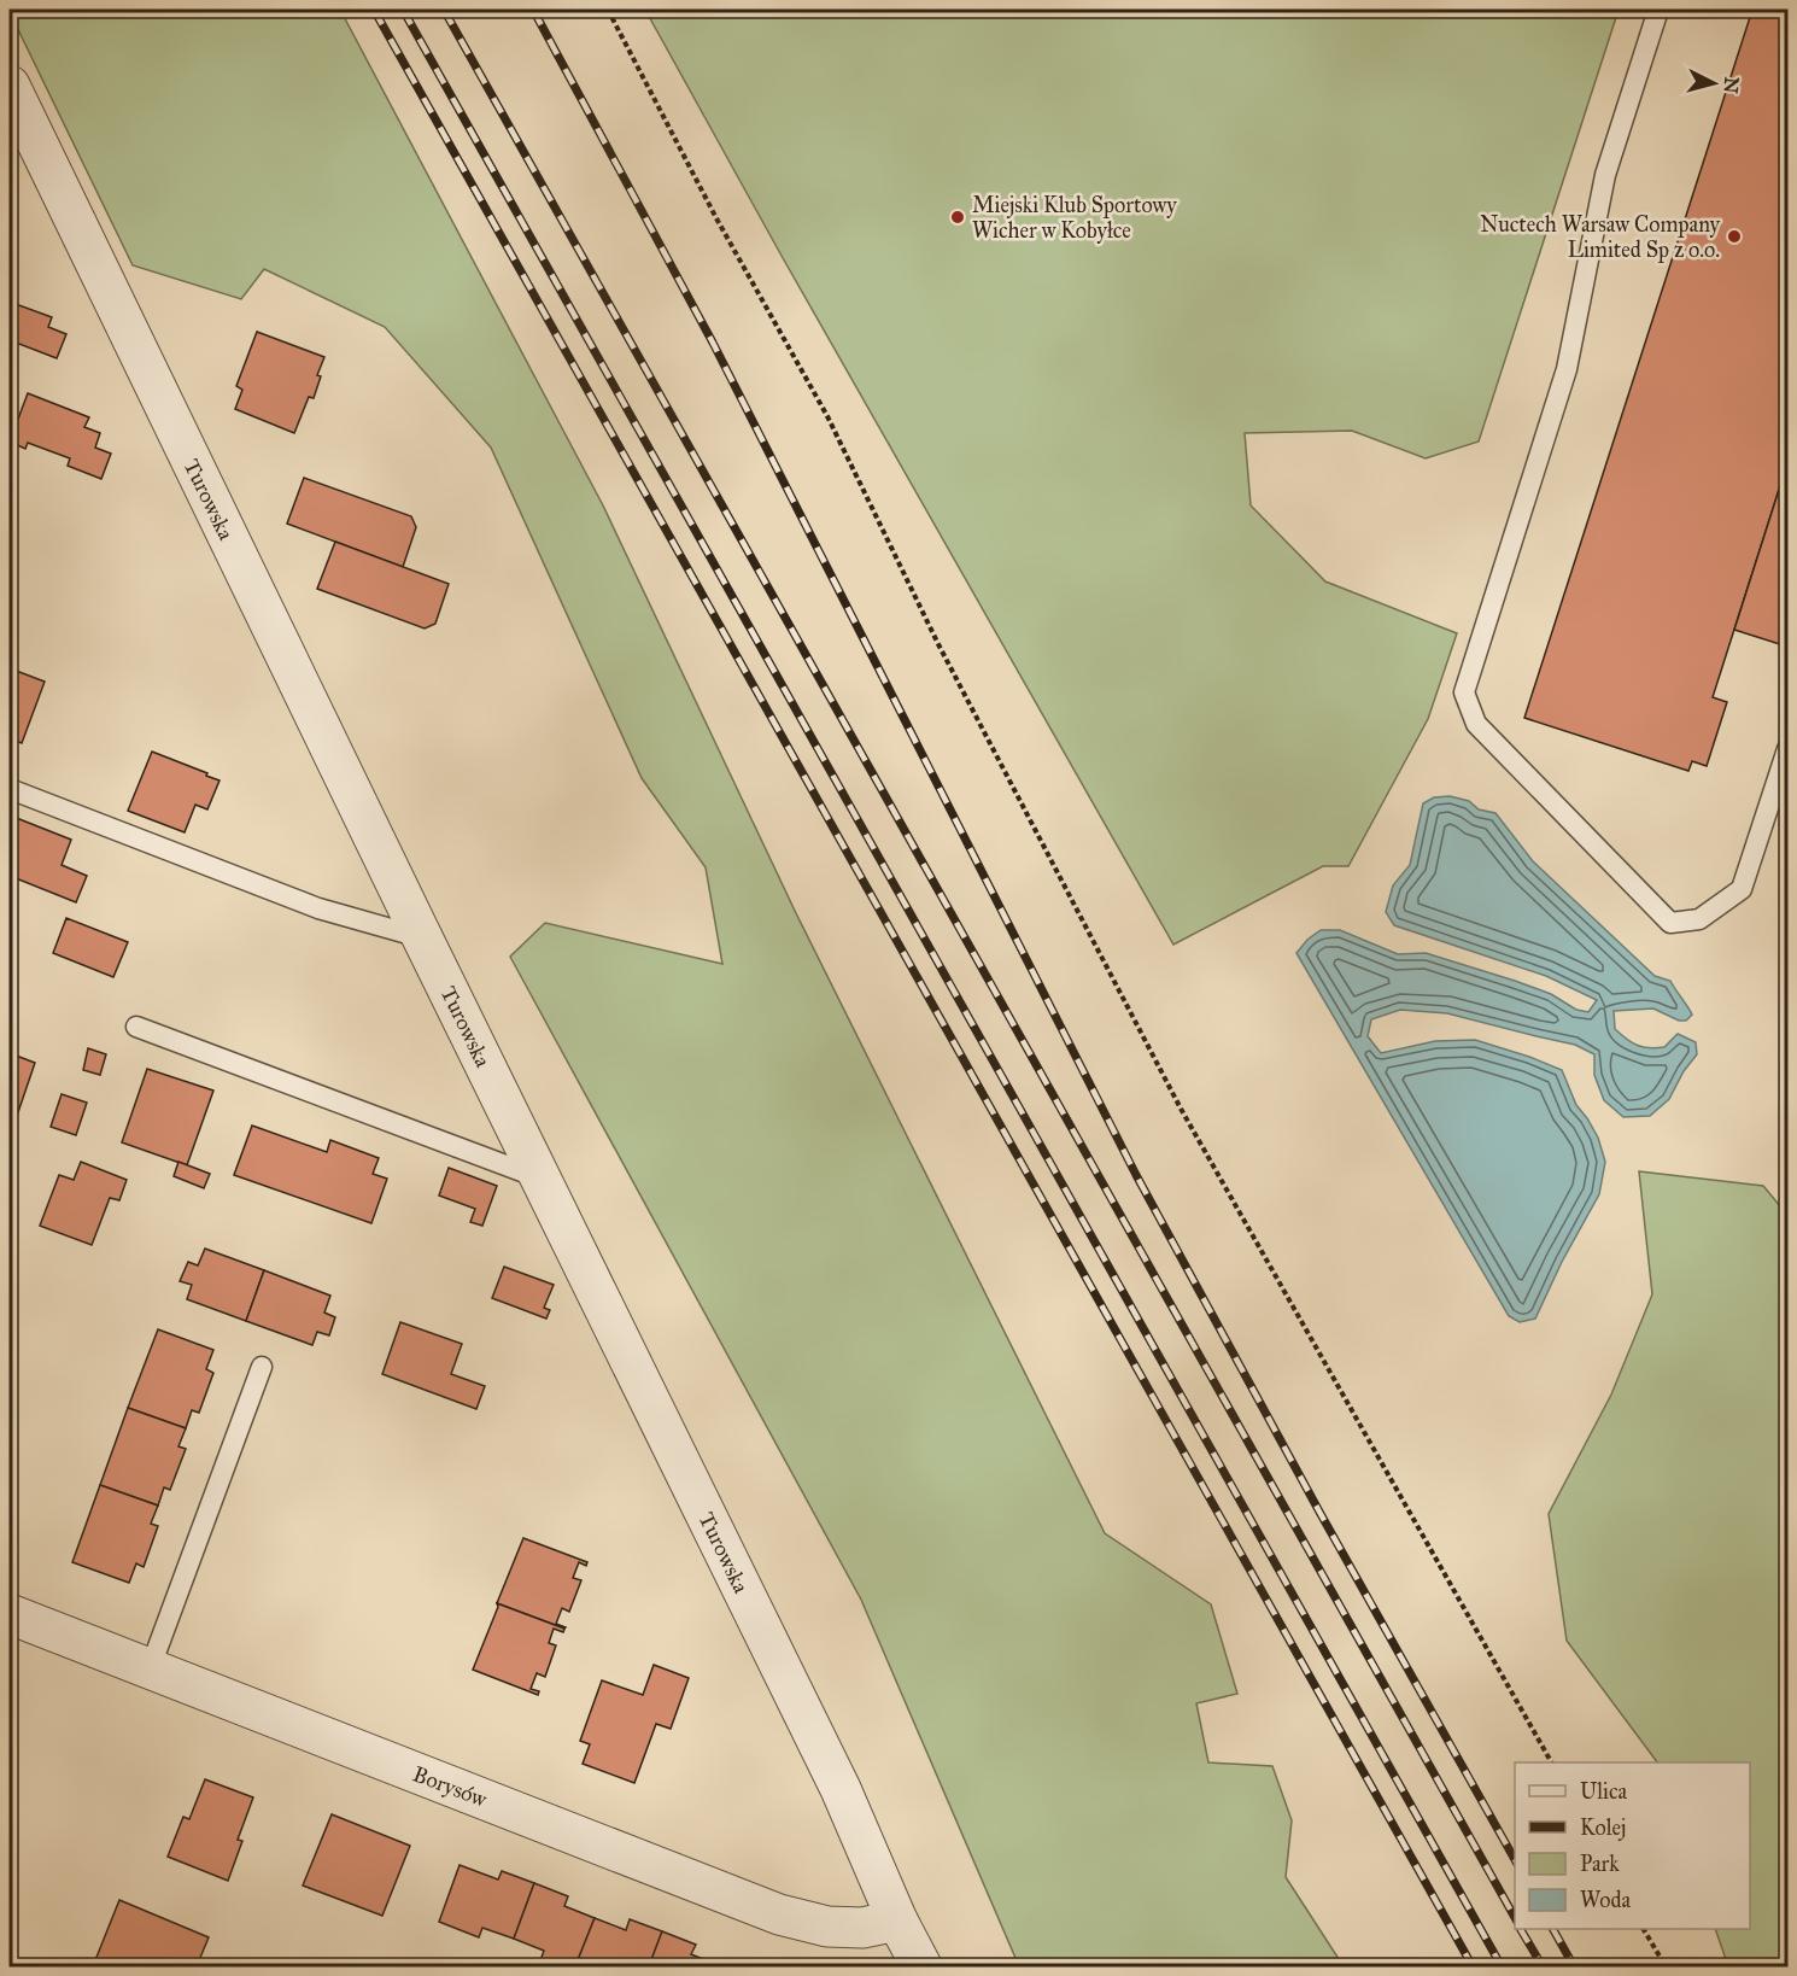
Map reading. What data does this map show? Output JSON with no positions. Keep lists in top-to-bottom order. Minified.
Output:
{"streets":{"street":["Turowska","Borysów"]},"crossings":[["Turowska","Borysów"]],"places":["Miejski Klub Sportowy Wicher w Kobyłce","Nuctech Warsaw Company Limited Sp z o.o."],"legend":["Ulica","Kolej","Park","Woda"],"north":"right"}
